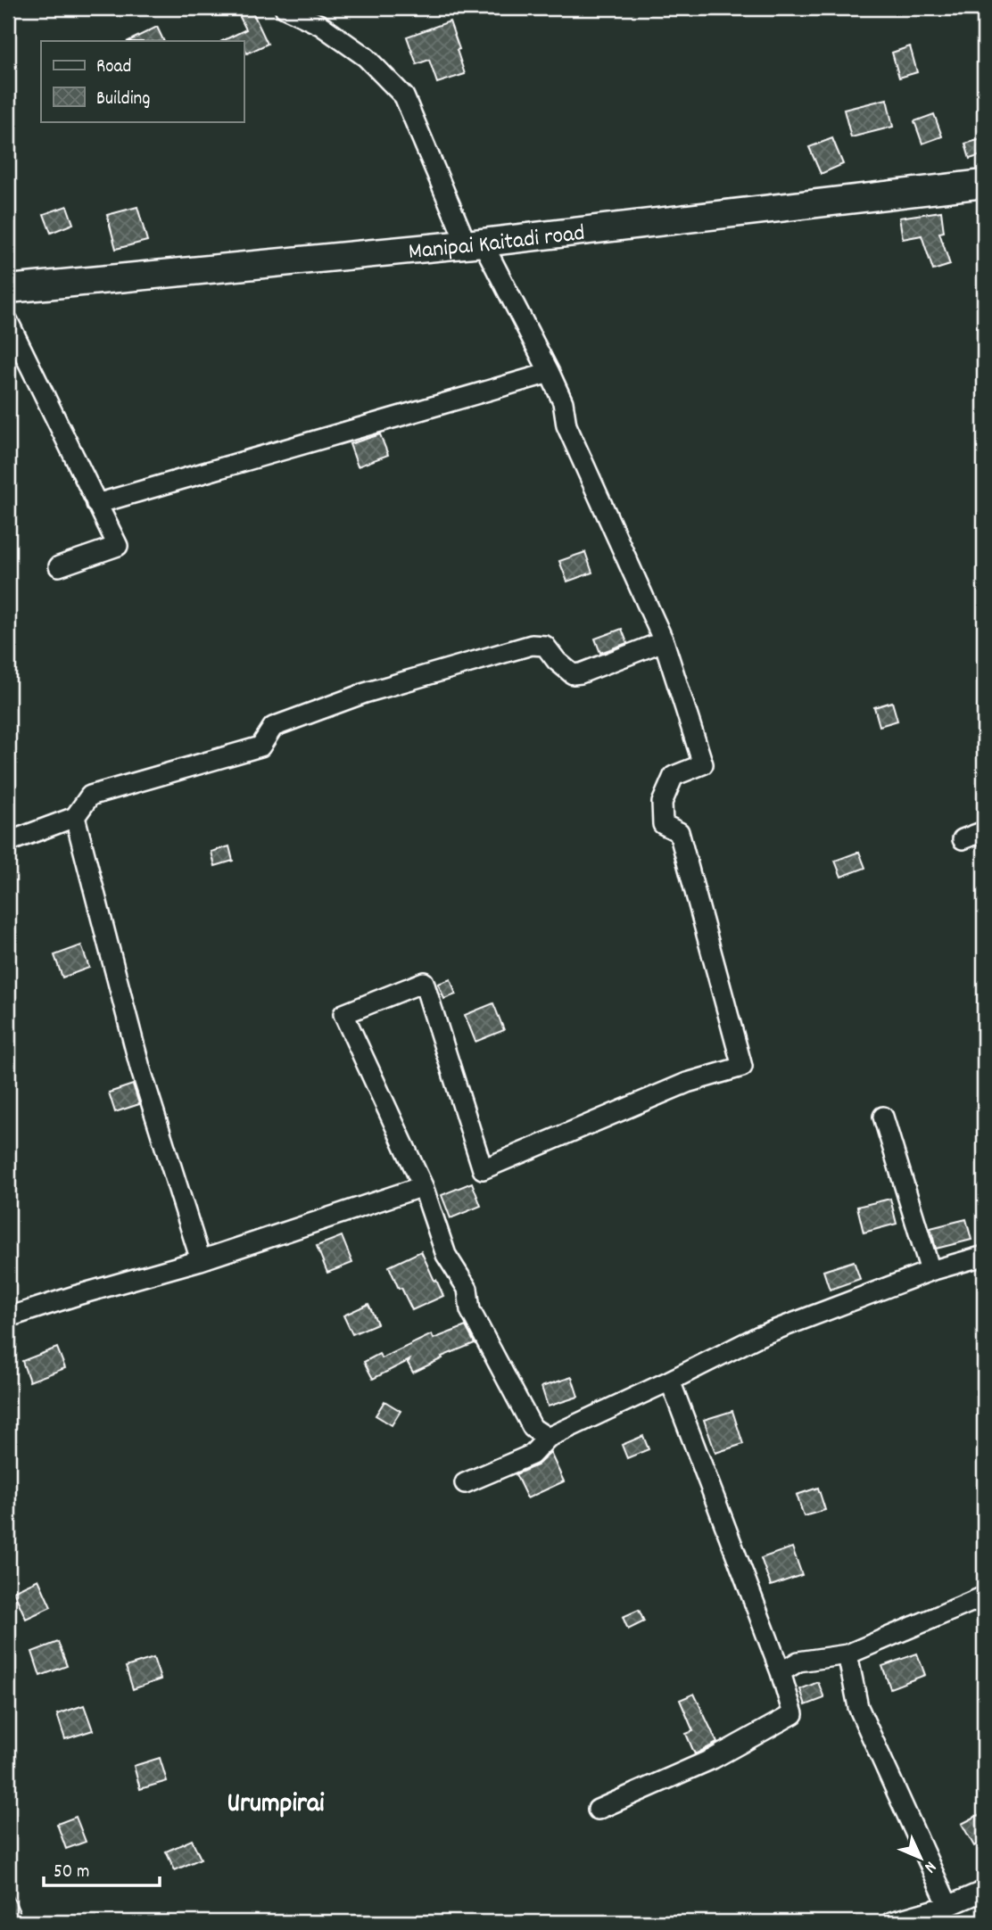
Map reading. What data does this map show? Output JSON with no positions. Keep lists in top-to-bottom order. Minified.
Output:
{"streets":{"main road":["Manipai Kaitadi road"]},"districts":["Urumpirai"],"legend":["Road","Building"],"scale_bar":"50 m","north":"bottom right"}
